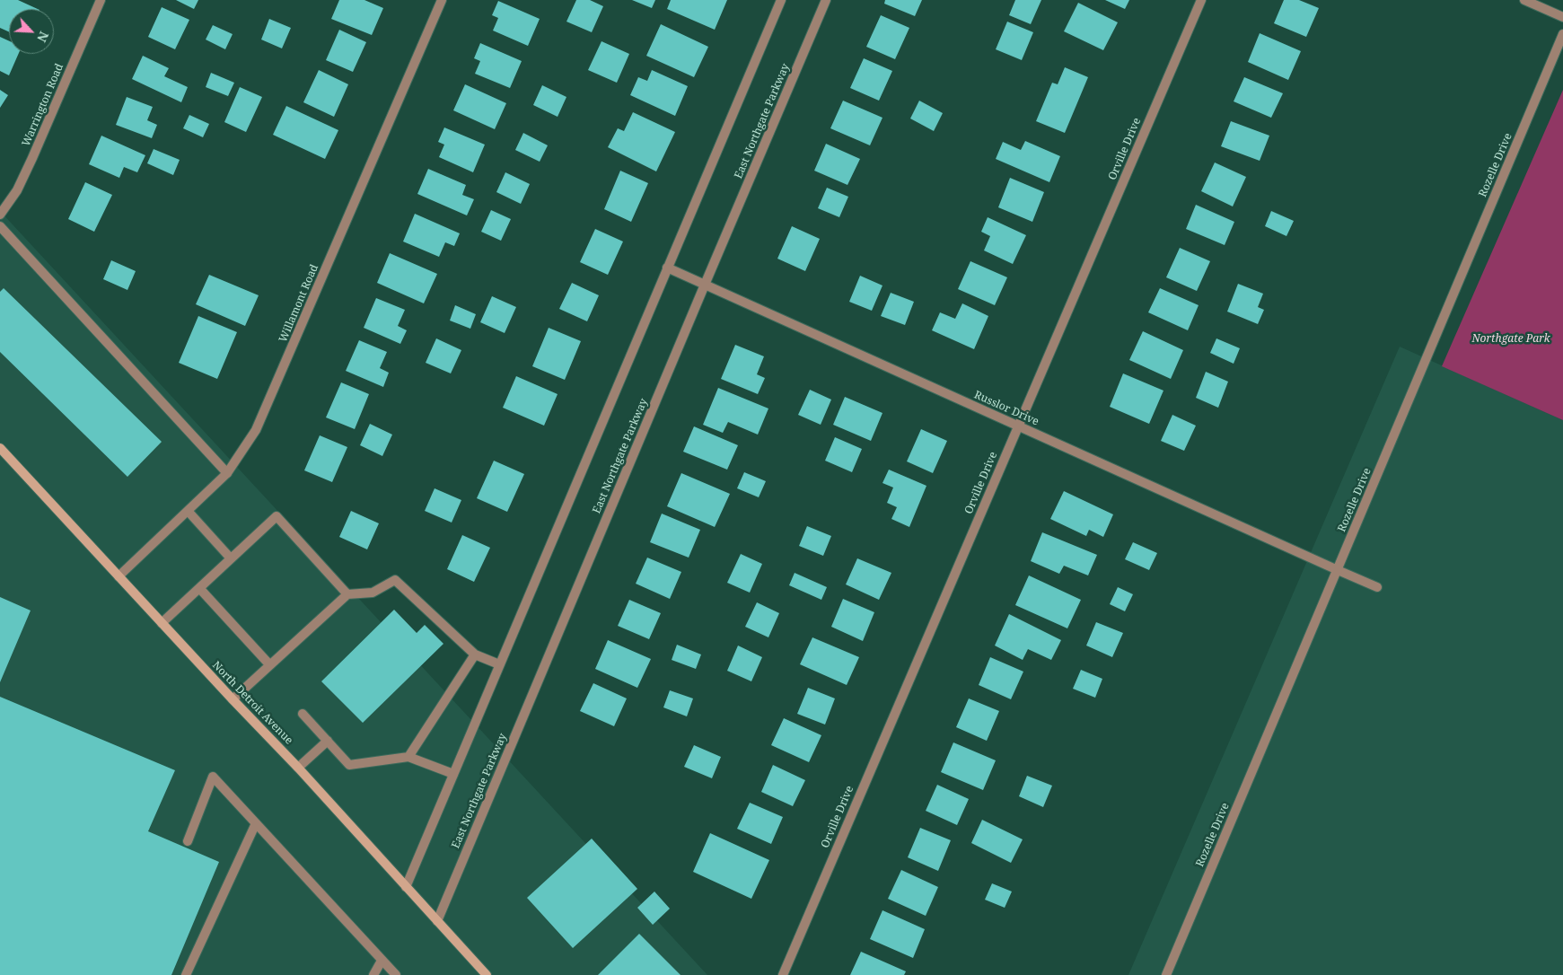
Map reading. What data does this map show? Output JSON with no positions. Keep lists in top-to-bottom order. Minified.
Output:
{"streets":{"main road":["North Detroit Avenue"],"street":["Warrington Road","East Northgate Parkway","Orville Drive","Rozelle Drive","Willamont Road","Russlor Drive"]},"crossings":[["East Northgate Parkway","Russlor Drive"],["East Northgate Parkway","North Detroit Avenue"],["Orville Drive","Russlor Drive"],["Rozelle Drive","Russlor Drive"],["Willamont Road","North Detroit Avenue"]],"parks":["Northgate Park"],"north":"bottom right"}
